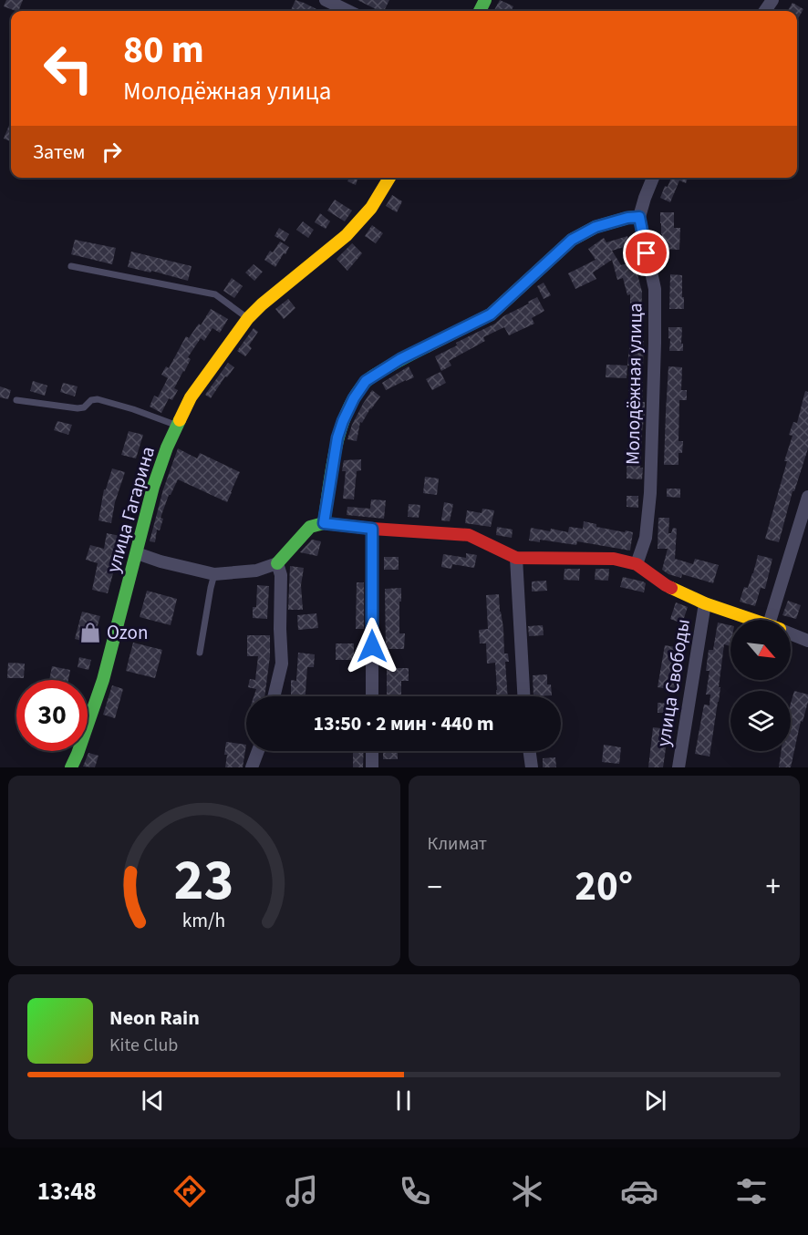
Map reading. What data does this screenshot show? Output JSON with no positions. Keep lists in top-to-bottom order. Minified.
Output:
{"streets":{"street":["Молодёжная улица","улица Гагарина","улица Свободы"]},"places":{"shop":["Ozon"]},"north":"bottom right","page":{"turn":["80 m","Молодёжная улица"],"then":"Затем","limit":"30","trip":"13:50 · 2 мин · 440 m","tile":"Климат","heat":["−","20°","+"],"song":["Neon Rain","Kite Club"],"tabs":"13:48","gauge":["23","km/h"]}}
